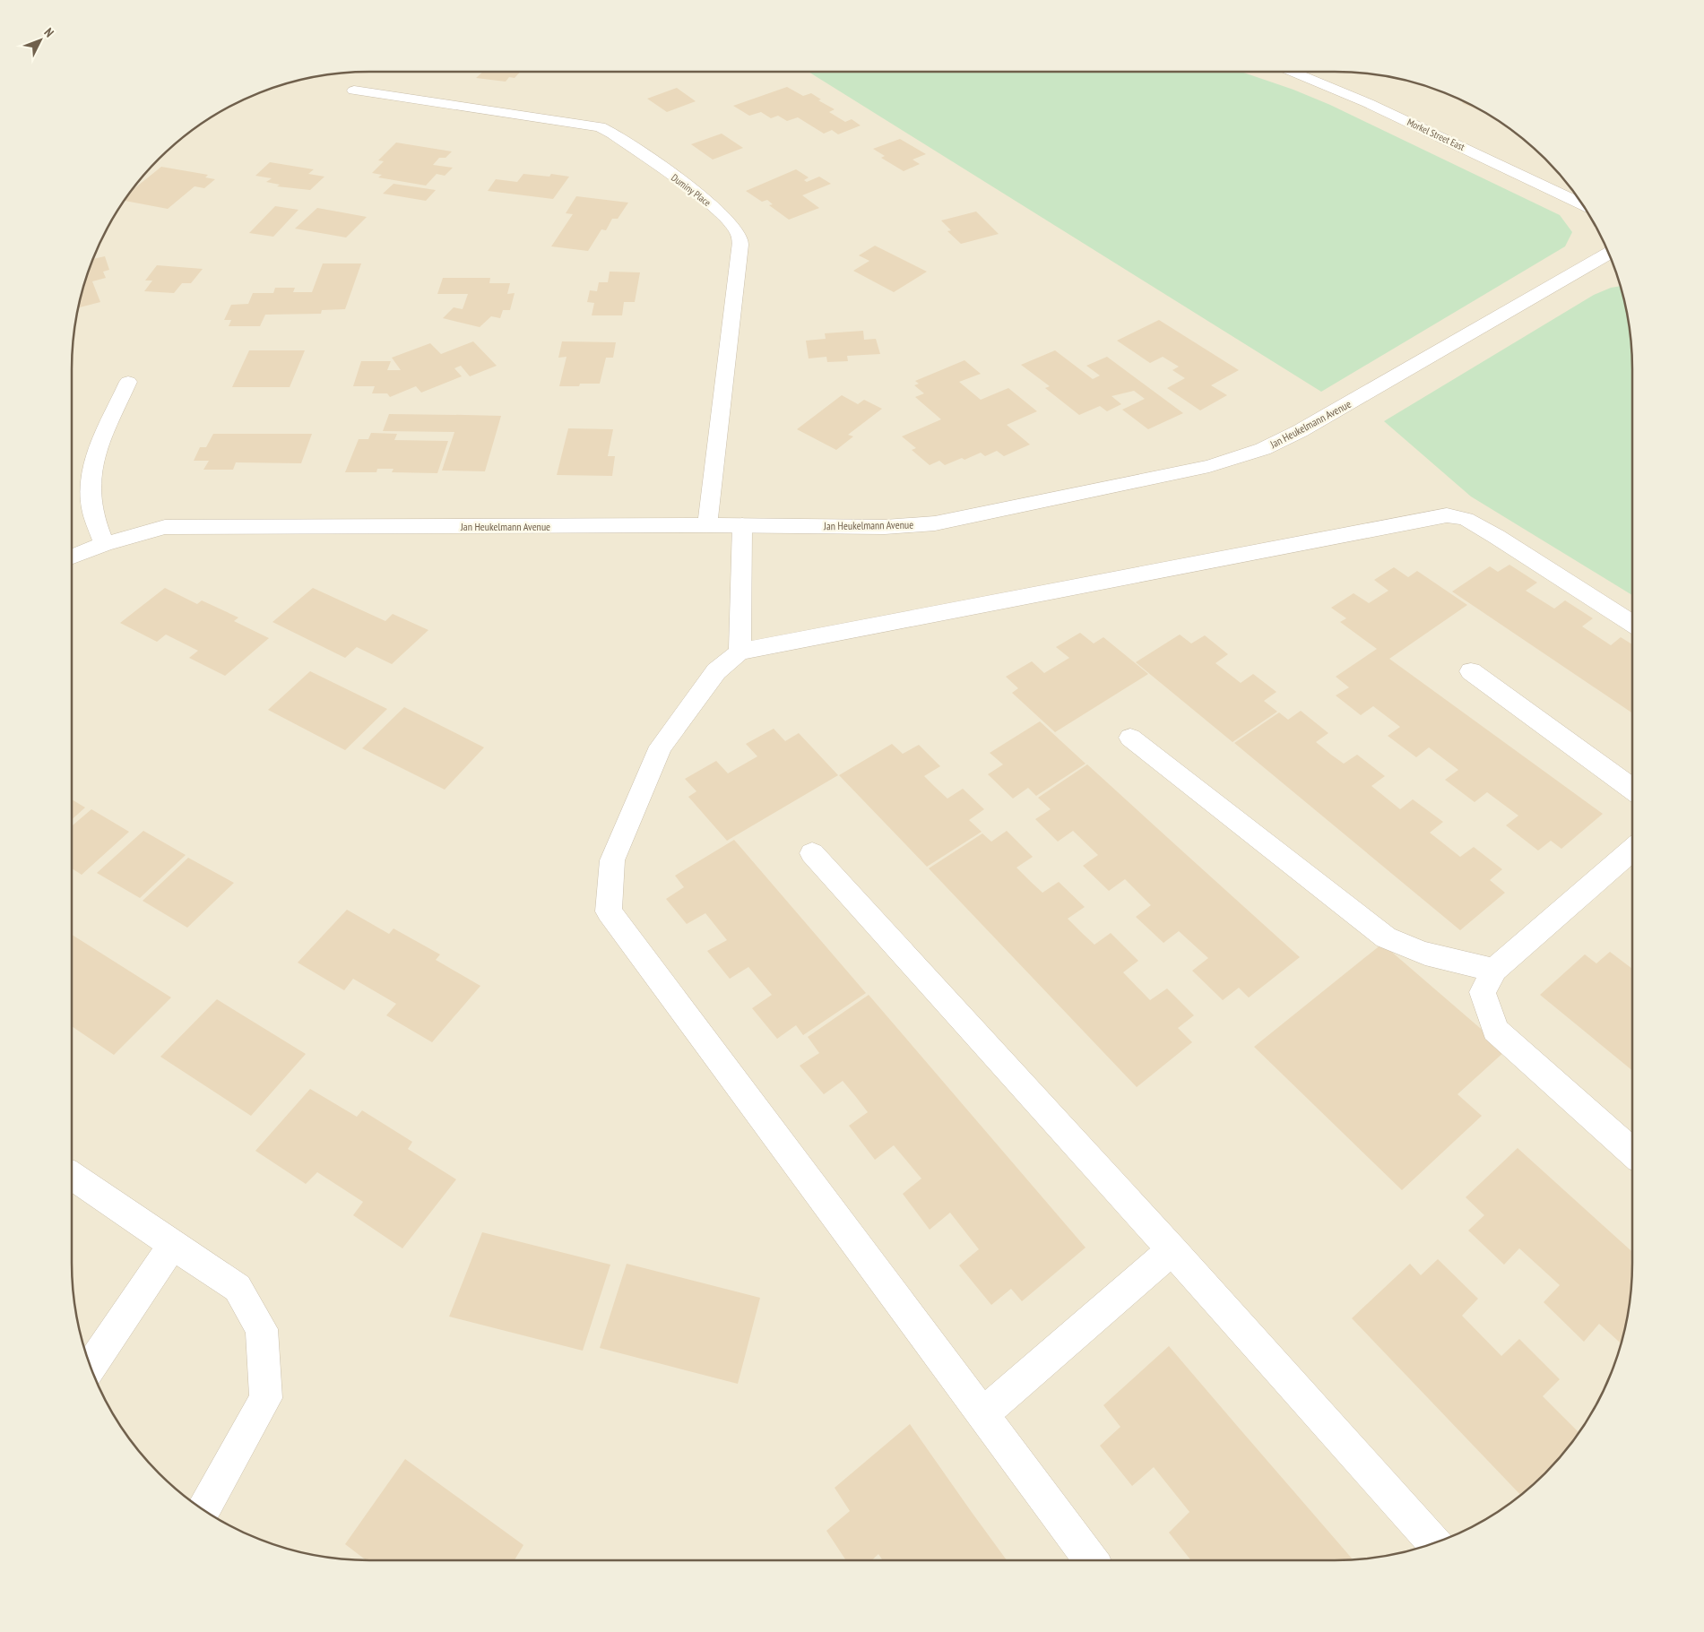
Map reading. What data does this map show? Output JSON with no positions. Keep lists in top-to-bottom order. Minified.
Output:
{"streets":{"street":["Morkel Street East","Duminy Place","Jan Heukelmann Avenue"]},"crossings":[["Duminy Place","Jan Heukelmann Avenue"]],"north":"top right"}
